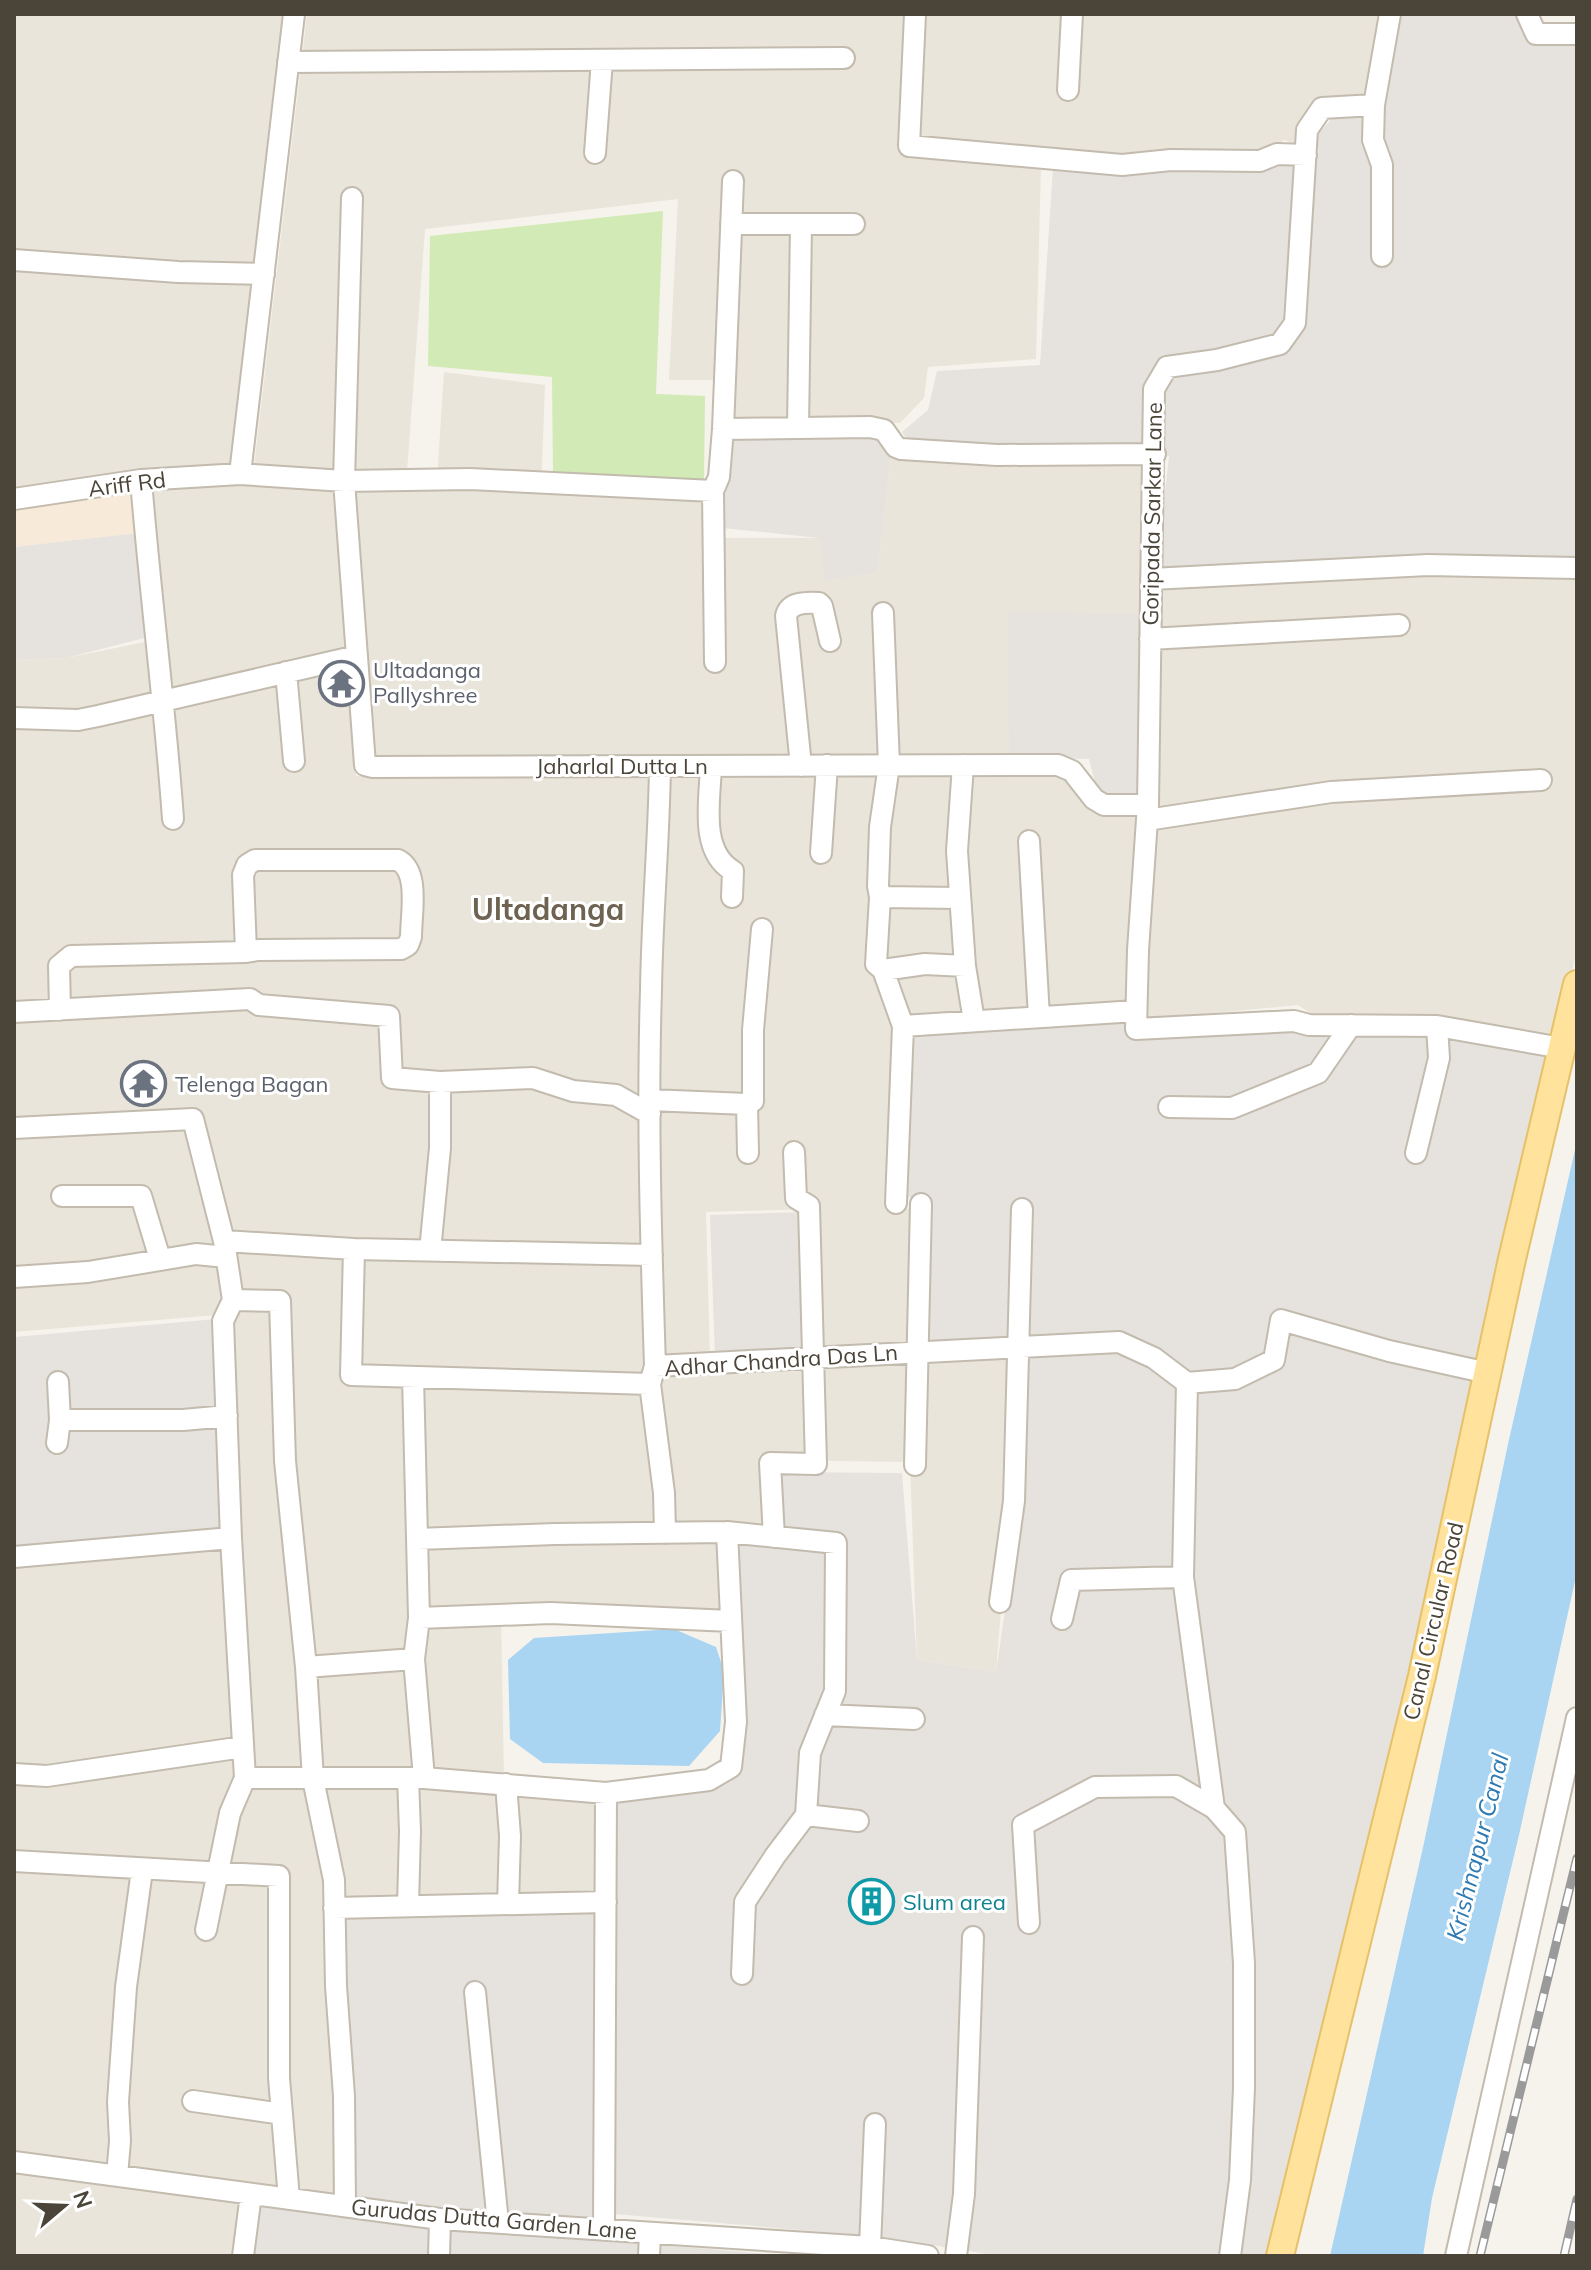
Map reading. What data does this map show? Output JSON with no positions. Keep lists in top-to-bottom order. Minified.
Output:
{"streets":{"main road":["Canal Circular Road"],"street":["Ariff Rd","Goripada Sarkar Lane","Jaharlal Dutta Ln","Adhar Chandra Das Ln","Gurudas Dutta Garden Lane"]},"crossings":[["Ariff Rd","Jaharlal Dutta Ln"],["Goripada Sarkar Lane","Jaharlal Dutta Ln"]],"districts":["Ultadanga"],"water":["Krishnapur Canal"],"places":{"temple":["Ultadanga Pallyshree","Telenga Bagan"],"building":["Slum area"]},"north":"right"}
